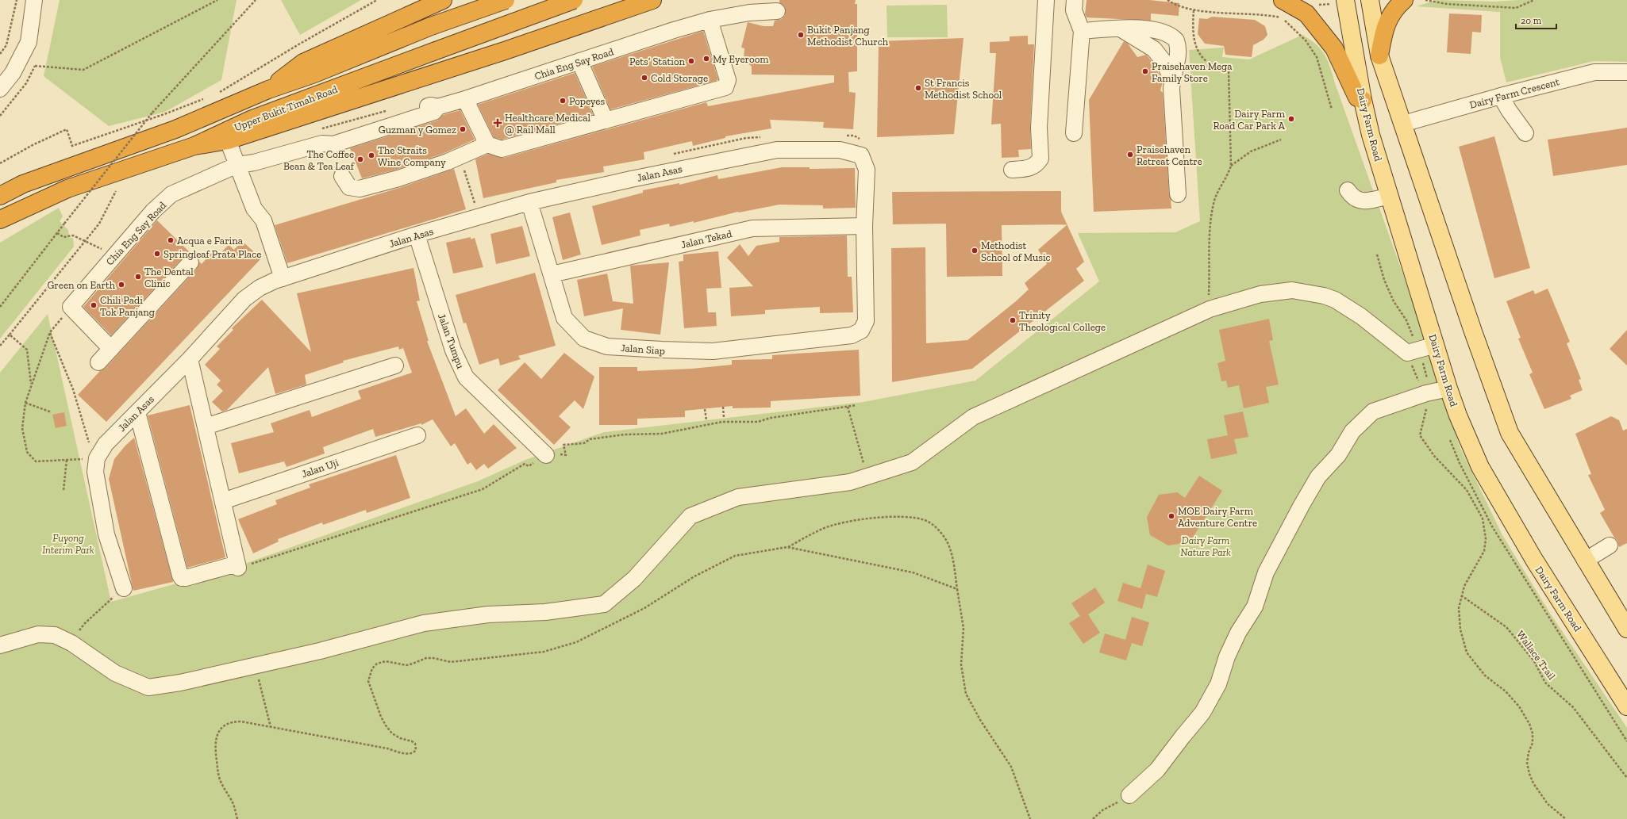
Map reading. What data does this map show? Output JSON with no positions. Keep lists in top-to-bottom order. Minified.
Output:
{"streets":{"highway":["Upper Bukit Timah Road"],"main road":["Dairy Farm Road"],"street":["Chia Eng Say Road","Dairy Farm Crescent","Jalan Asas","Jalan Tekad","Jalan Tumpu","Jalan Siap","Jalan Uji"],"path":["Wallace Trail"]},"crossings":[["Jalan Asas","Jalan Tekad"],["Jalan Asas","Jalan Tumpu"],["Jalan Asas","Jalan Siap"],["Jalan Tekad","Jalan Siap"]],"parks":["Fuyong Interim Park","Dairy Farm Nature Park"],"places":{"other":["Bukit Panjang Methodist Church","My Eyeroom","Pets’ Station","Praisehaven Mega Family Store","Cold Storage","St Francis Methodist School","Popeyes","Dairy Farm Road Car Park A","Guzman y Gomez","Praisehaven Retreat Centre","The Straits Wine Company","The Coffee Bean & Tea Leaf","Acqua e Farina","Methodist School of Music","Springleaf Prata Place","The Dental Clinic","Green on Earth","Chili Padi Tok Panjang","Trinity Theological College","MOE Dairy Farm Adventure Centre"],"health":["Healthcare Medical @ Rail Mall"]},"scale_bar":"20 m"}
